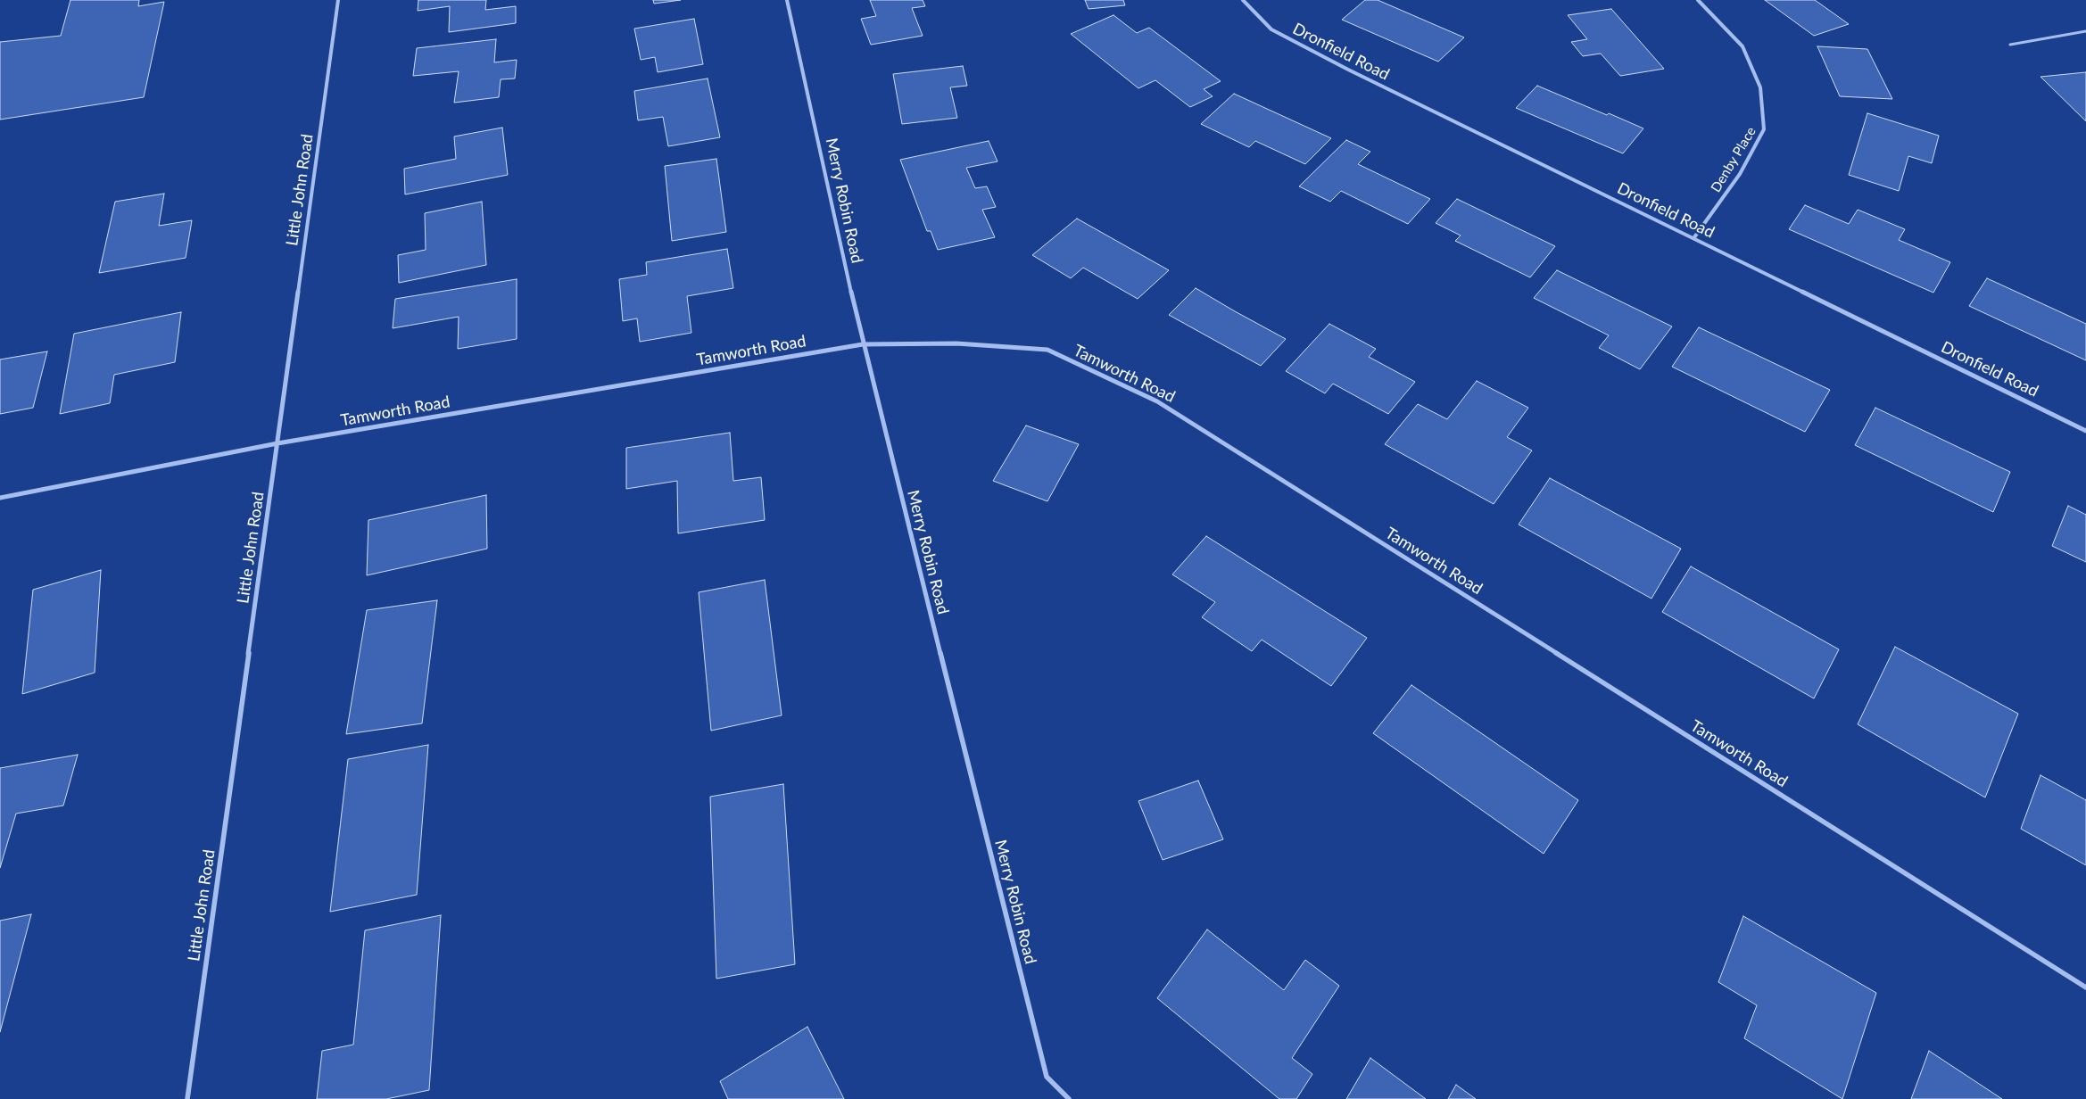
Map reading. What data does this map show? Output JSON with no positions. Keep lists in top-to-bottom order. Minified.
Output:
{"streets":{"street":["Dronfield Road","Denby Place","Little John Road","Merry Robin Road","Tamworth Road"]},"crossings":[["Dronfield Road","Denby Place"],["Little John Road","Tamworth Road"],["Merry Robin Road","Tamworth Road"]]}
